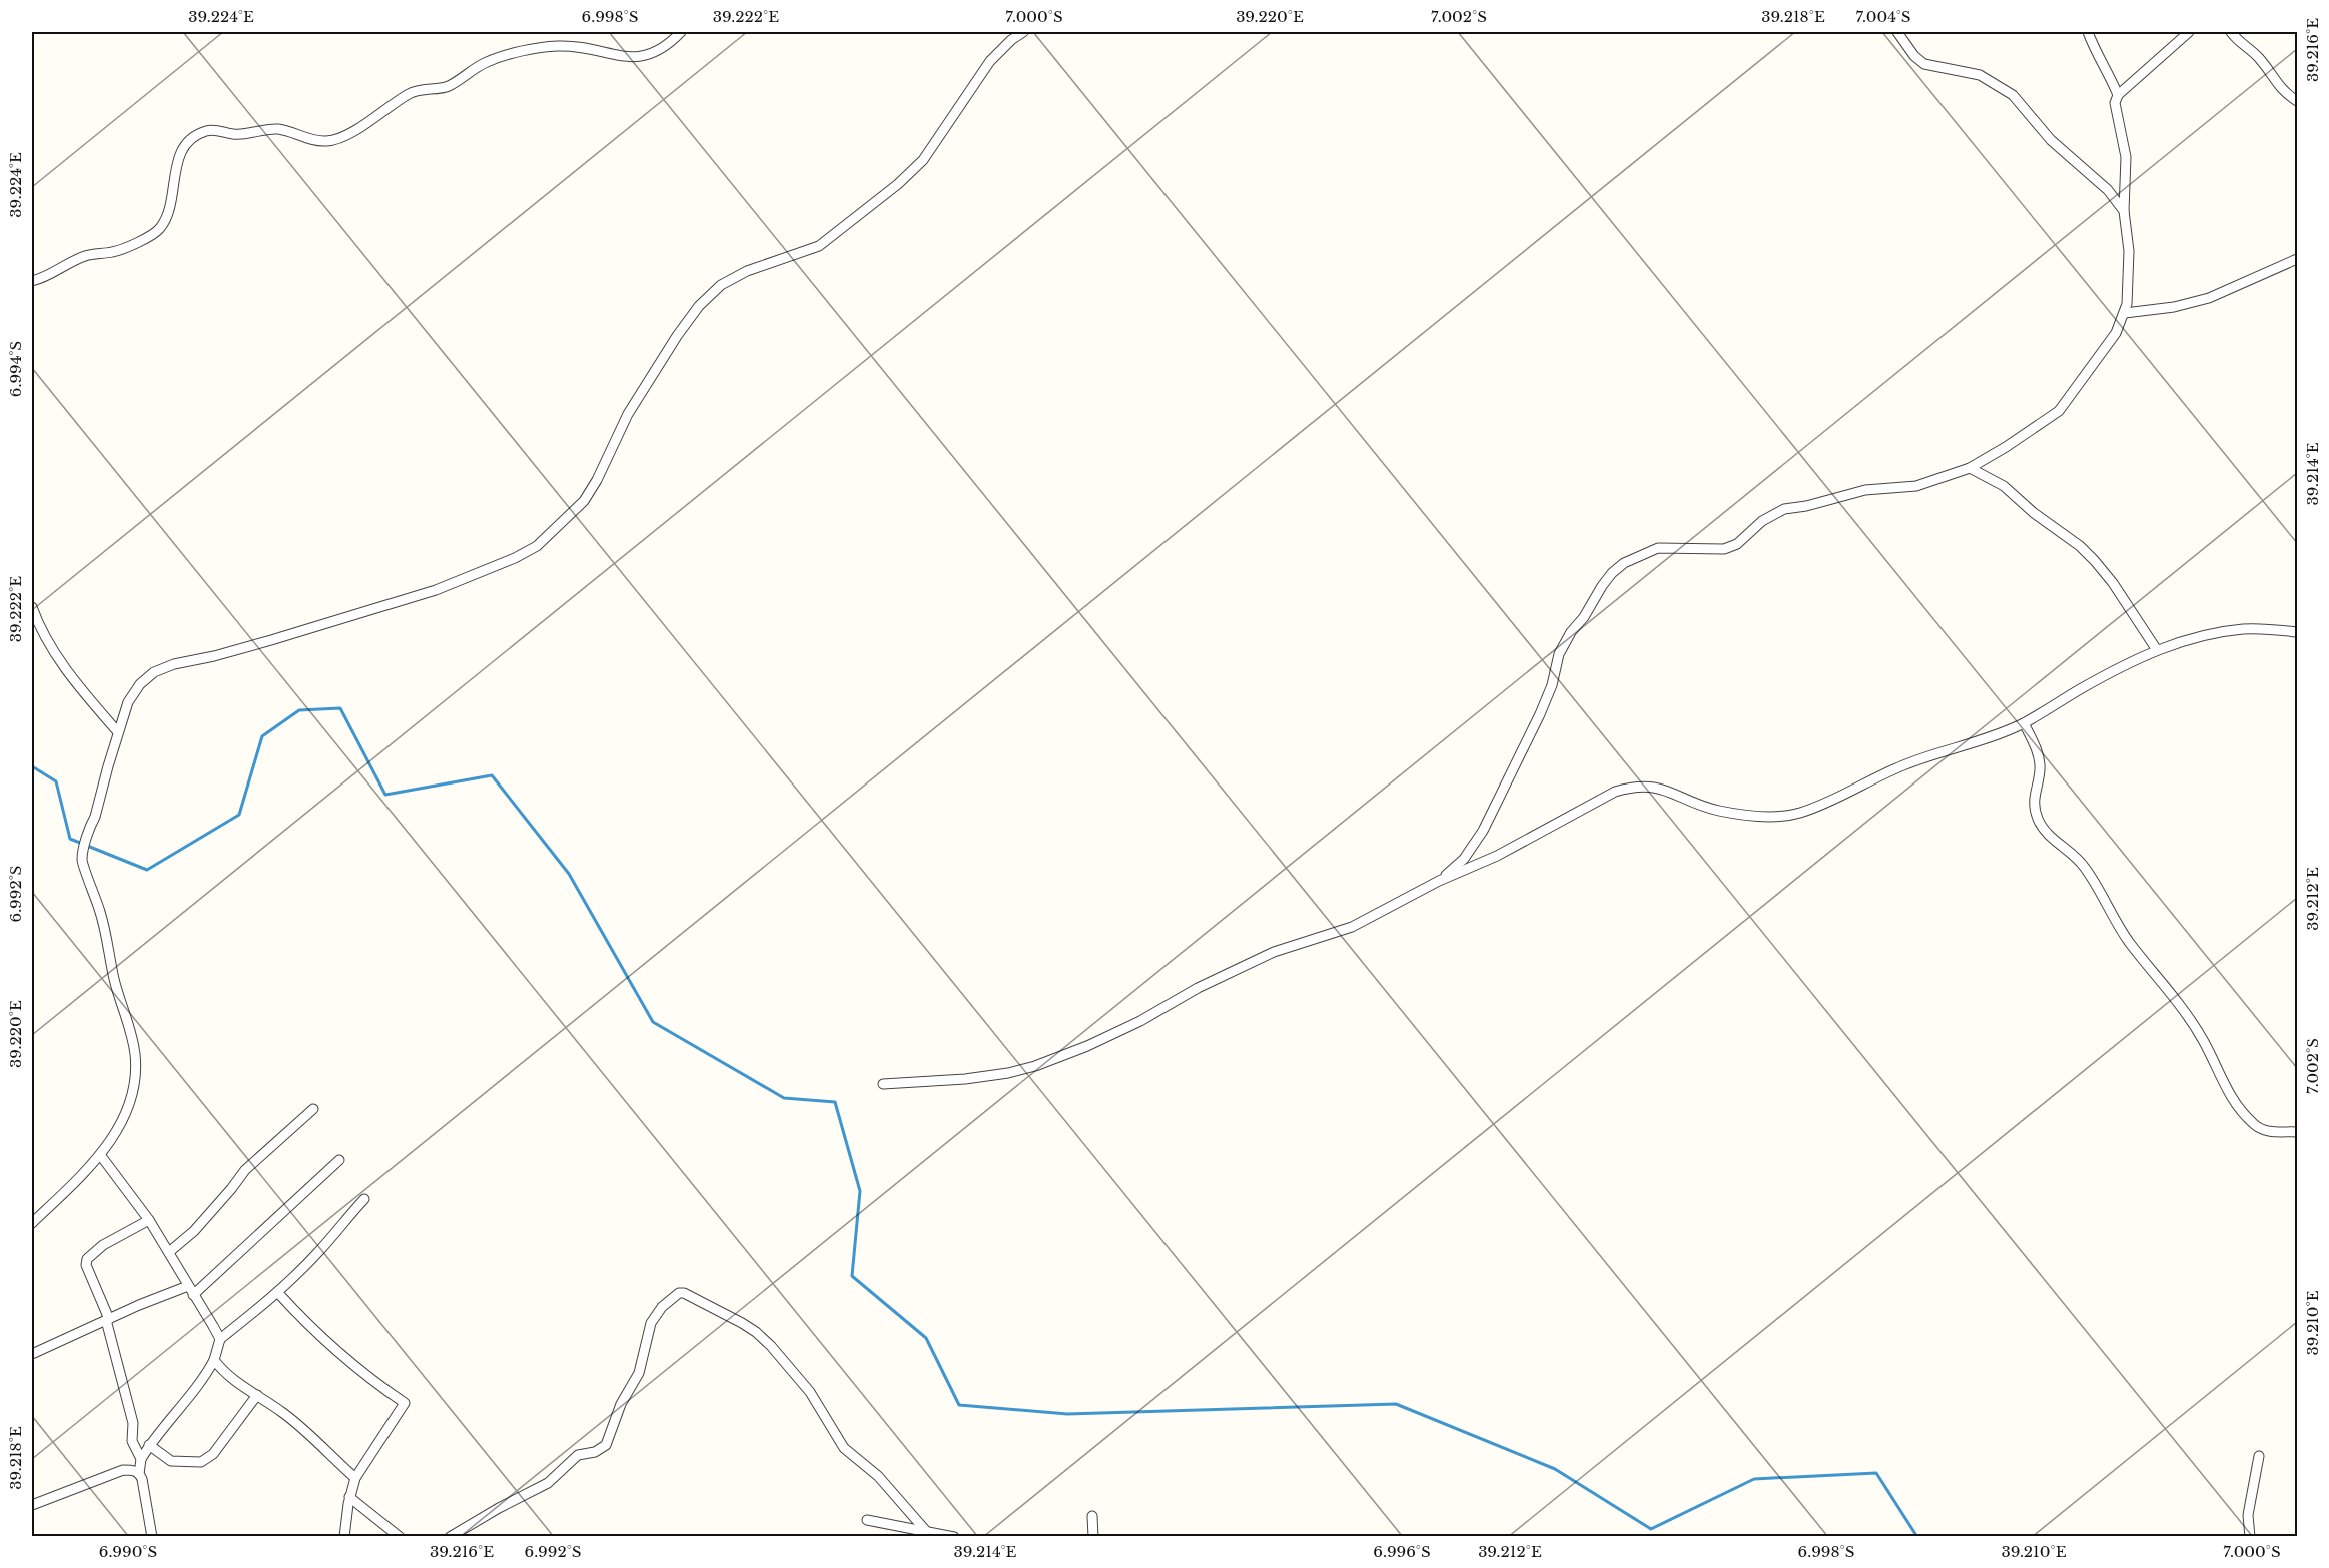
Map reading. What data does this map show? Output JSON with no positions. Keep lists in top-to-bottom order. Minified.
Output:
{"coordinates":["39.224°E","6.998°S","39.222°E","7.000°S","39.220°E","7.002°S","39.218°E","7.004°S","39.216°E","6.994°S","39.214°E","6.992°S","39.212°E","39.210°E","6.990°S","6.996°S"]}
